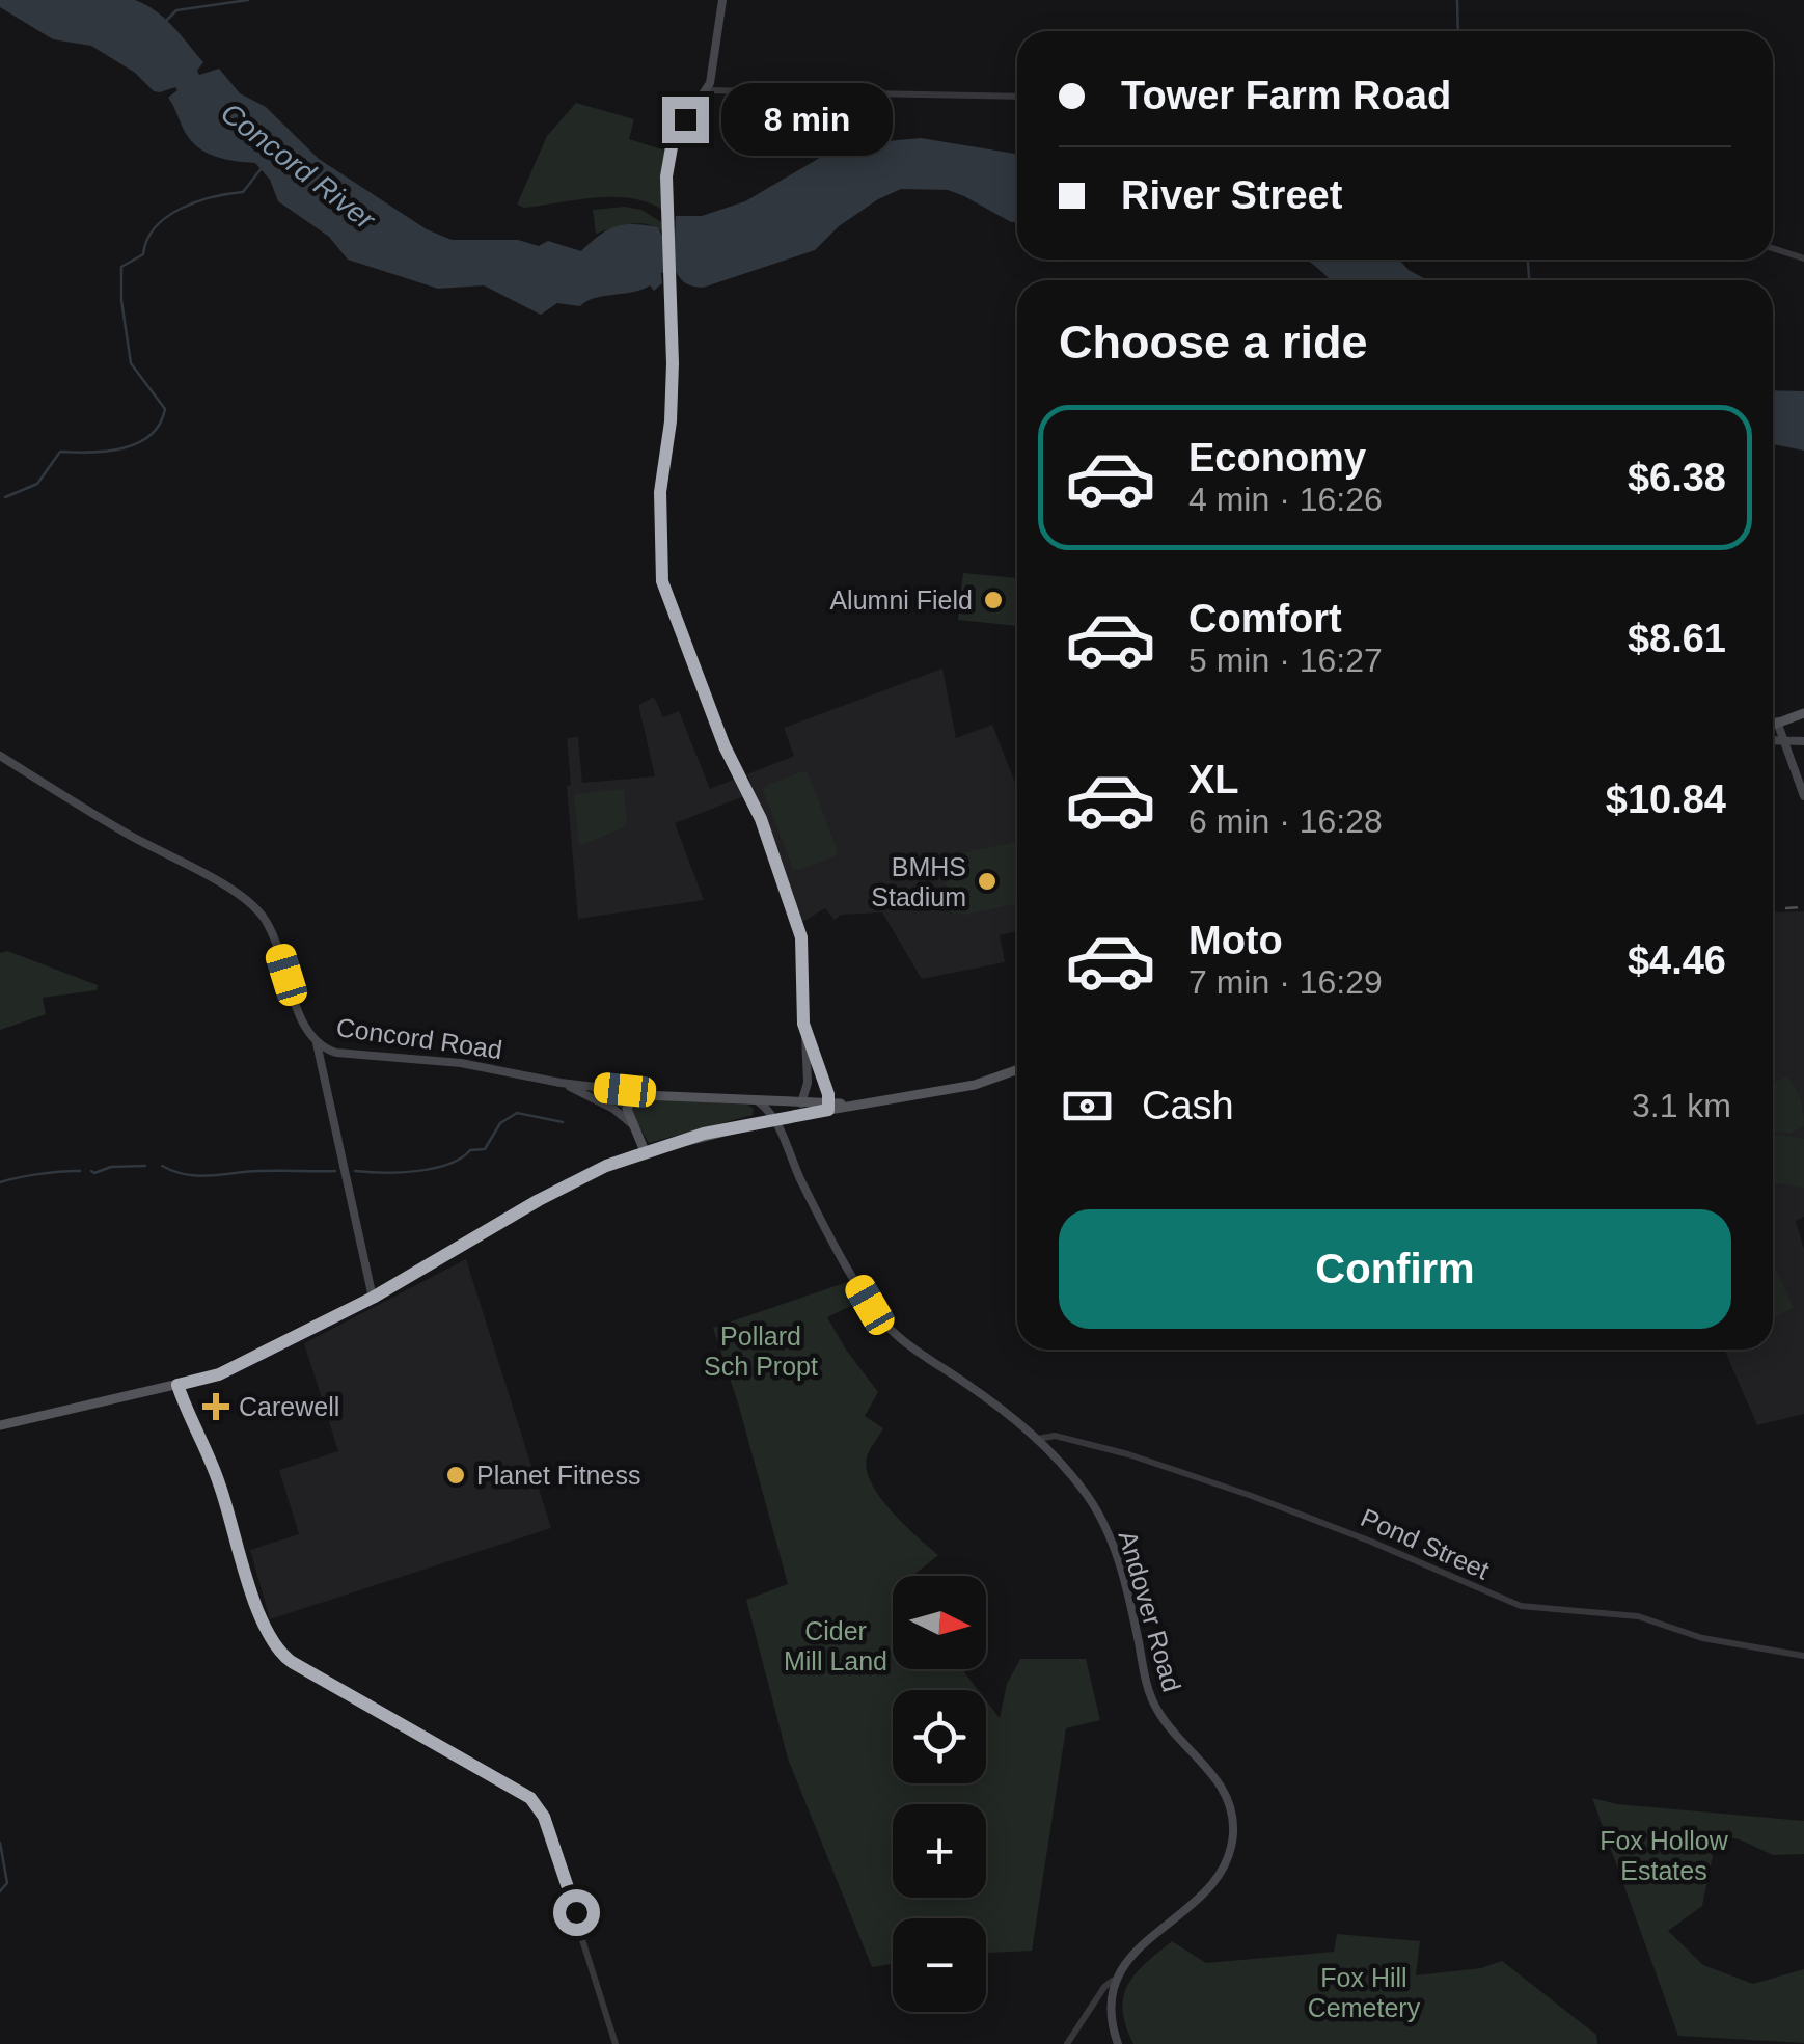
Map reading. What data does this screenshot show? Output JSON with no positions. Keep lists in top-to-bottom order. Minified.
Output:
{"streets":{"main road":["Concord Road","Andover Road"],"street":["Pond Street"]},"crossings":[["Pond Street","Andover Road"]],"water":["Concord River"],"parks":["Pollard Sch Propt","Cider Mill Land","Fox Hollow Estates","Fox Hill Cemetery"],"places":{"other":["Alumni Field","BMHS Stadium","Planet Fitness"],"health":["Carewell"]},"north":"right","page":{"banner":["Tower Farm Road","River Street"],"bubble":"8 min","heading":"Choose a ride","list":[{"name":"Economy","note":"4 min · 16:26","value":"$6.38"},{"name":"Comfort","note":"5 min · 16:27","value":"$8.61"},{"name":"XL","note":"6 min · 16:28","value":"$10.84"},{"name":"Moto","note":"7 min · 16:29","value":"$4.46"}],"pay":["Cash","3.1 km"],"buttons":"Confirm","map_buttons":["+","−"]}}
